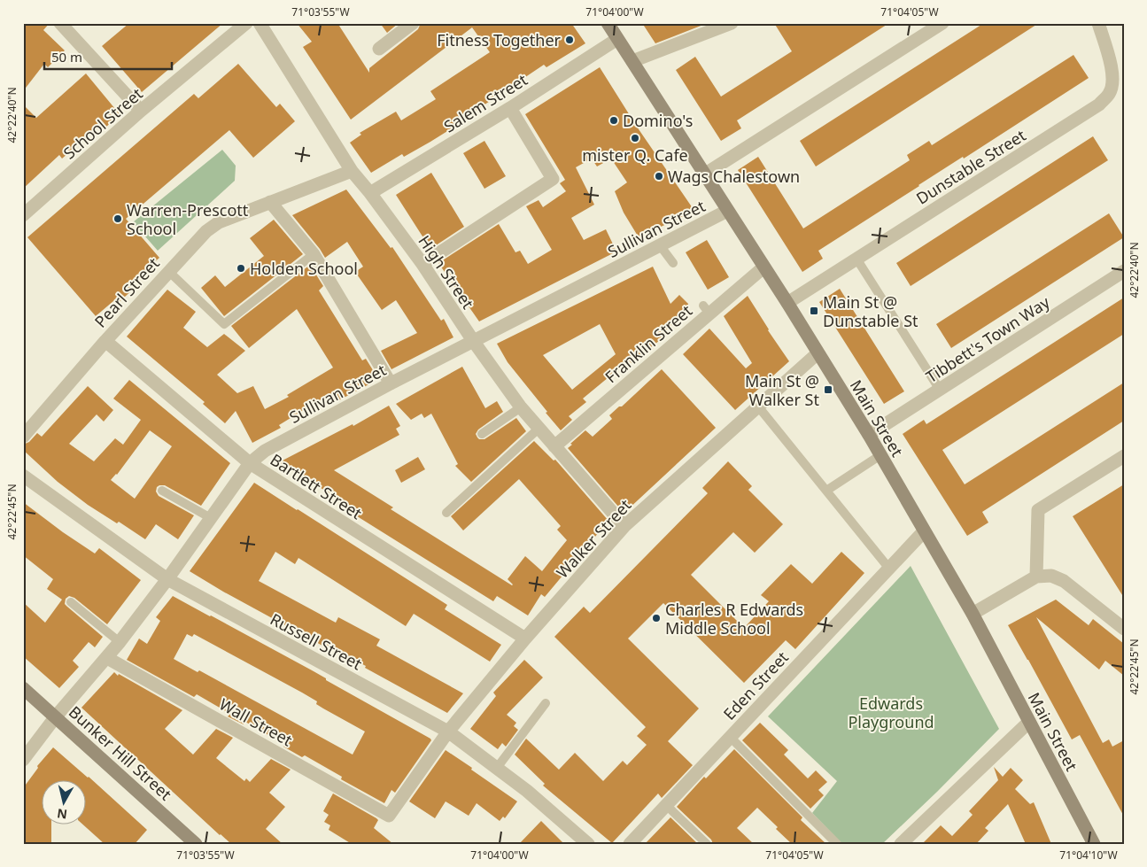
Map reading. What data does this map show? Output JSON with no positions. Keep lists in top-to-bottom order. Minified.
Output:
{"streets":{"main road":["Main Street","Bunker Hill Street"],"street":["Salem Street","School Street","Dunstable Street","Sullivan Street","High Street","Pearl Street","Tibbett's Town Way","Franklin Street","Bartlett Street","Walker Street","Russell Street","Eden Street","Wall Street"]},"crossings":[["Salem Street","High Street"],["Salem Street","Main Street"],["Dunstable Street","Main Street"],["Sullivan Street","High Street"],["Sullivan Street","Main Street"],["Sullivan Street","Bartlett Street"],["Sullivan Street","Russell Street"],["Sullivan Street","Wall Street"],["Sullivan Street","Bunker Hill Street"],["High Street","Pearl Street"],["High Street","Franklin Street"],["High Street","Walker Street"],["Pearl Street","Bartlett Street"],["Tibbett's Town Way","Main Street"],["Franklin Street","Main Street"],["Main Street","Walker Street"],["Main Street","Eden Street"],["Bartlett Street","Walker Street"],["Walker Street","Russell Street"],["Walker Street","Wall Street"]],"parks":["Edwards Playground"],"places":{"other":["Fitness Together","Domino's","mister Q. Cafe","Wags Chalestown","Warren-Prescott School","Holden School","Charles R Edwards Middle School"],"transit":["Main St @ Dunstable St","Main St @ Walker St"]},"scale_bar":"50 m","north":"bottom","coordinates":["71°03'55\"W","71°04'00\"W","71°04'05\"W","42°22'40\"N","42°22'45\"N","71°04'10\"W"]}
